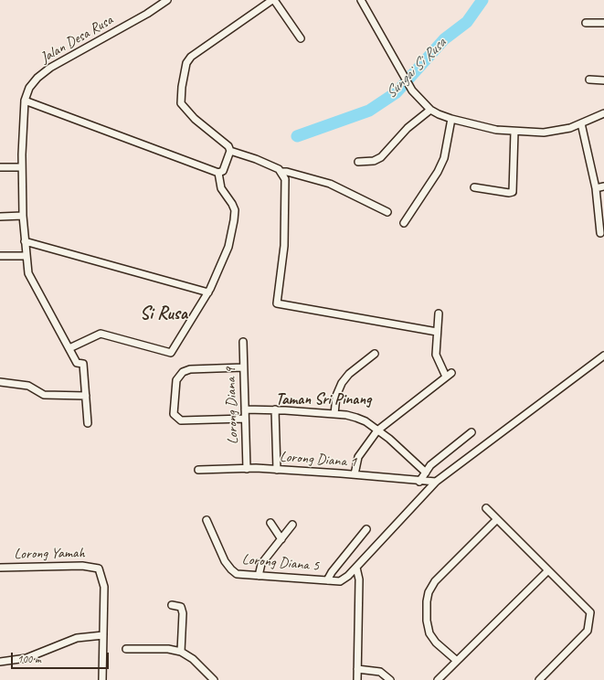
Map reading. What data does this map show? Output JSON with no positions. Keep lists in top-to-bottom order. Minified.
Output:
{"streets":{"street":["Jalan Desa Rusa","Lorong Diana 9","Lorong Diana 1","Lorong Yamah","Lorong Diana 5"]},"crossings":[["Lorong Diana 9","Lorong Diana 1"],["Lorong Diana 1","Lorong Diana 5"]],"districts":["Si Rusa","Taman Sri Pinang"],"water":["Sungai Si Rusa"],"scale_bar":"100 m"}
